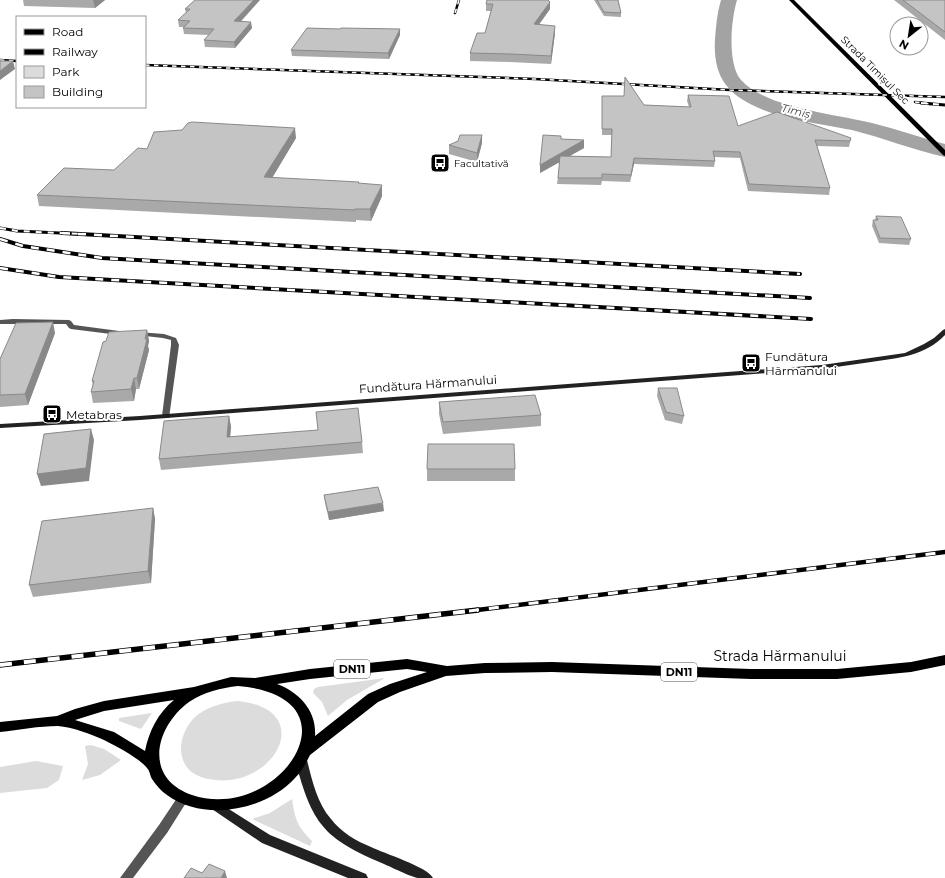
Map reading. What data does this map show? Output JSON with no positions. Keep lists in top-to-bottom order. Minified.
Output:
{"streets":{"main road":["Strada Timișul Sec","Fundătura Hărmanului","Strada Hărmanului","DN11"]},"water":["Timiș"],"places":{"bus stop":["Facultativă","Fundătura Hărmanului","Metabras"]},"legend":["Road","Railway","Park","Building"],"north":"bottom left"}
